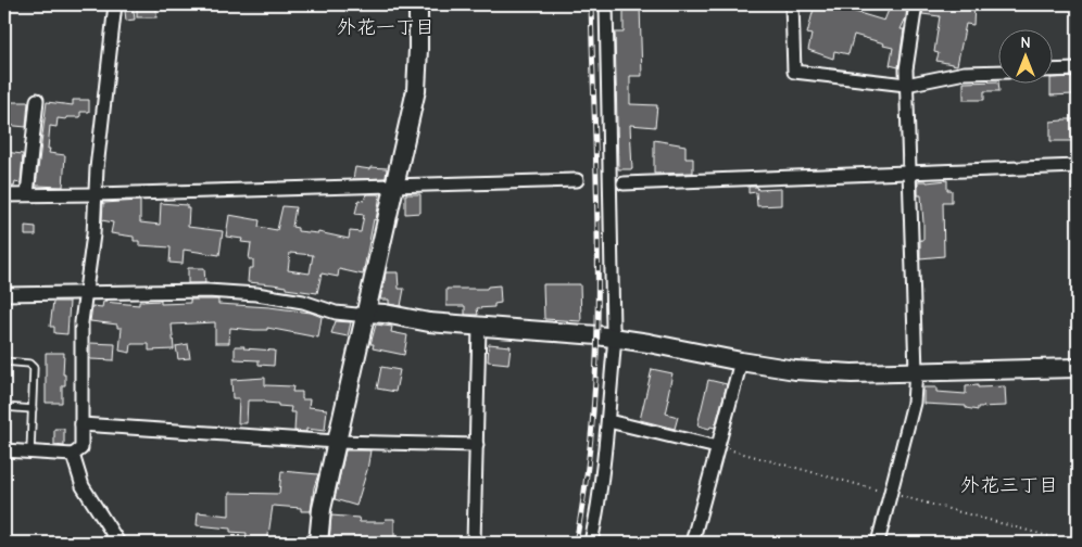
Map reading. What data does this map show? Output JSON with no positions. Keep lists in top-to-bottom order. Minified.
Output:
{"districts":["外花一丁目","外花三丁目"],"north":"top"}
